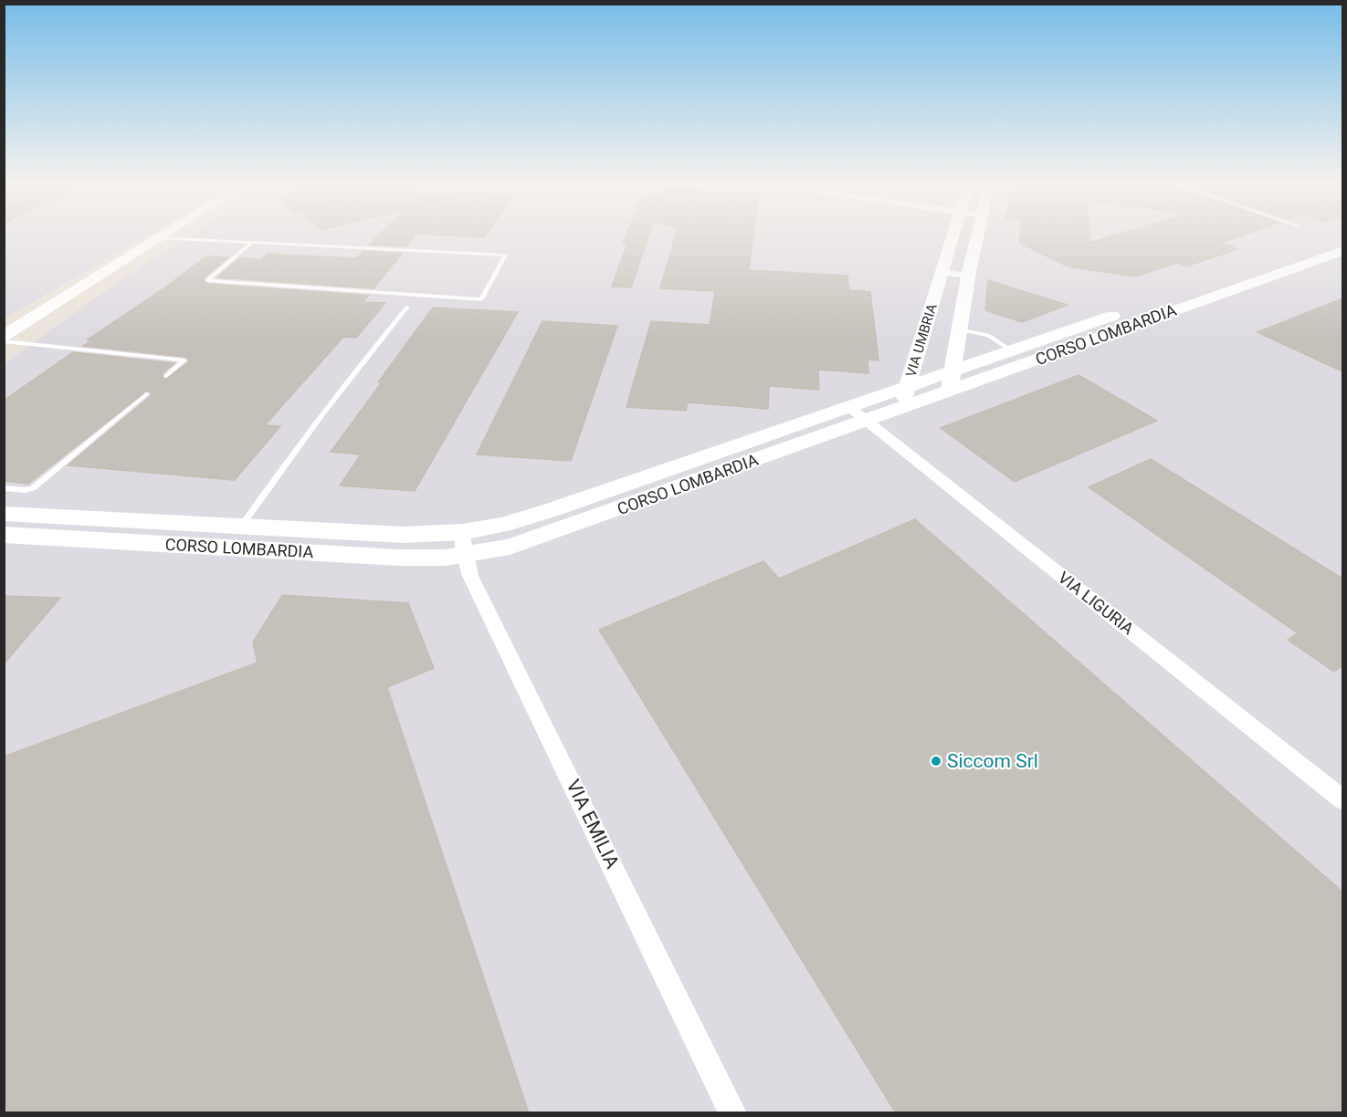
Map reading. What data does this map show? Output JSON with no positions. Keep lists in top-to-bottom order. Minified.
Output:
{"streets":{"street":["CORSO LOMBARDIA","VIA UMBRIA","VIA LIGURIA","VIA EMILIA"]},"crossings":[["CORSO LOMBARDIA","VIA UMBRIA"],["CORSO LOMBARDIA","VIA LIGURIA"],["CORSO LOMBARDIA","VIA EMILIA"]],"places":["Siccom Srl"]}
